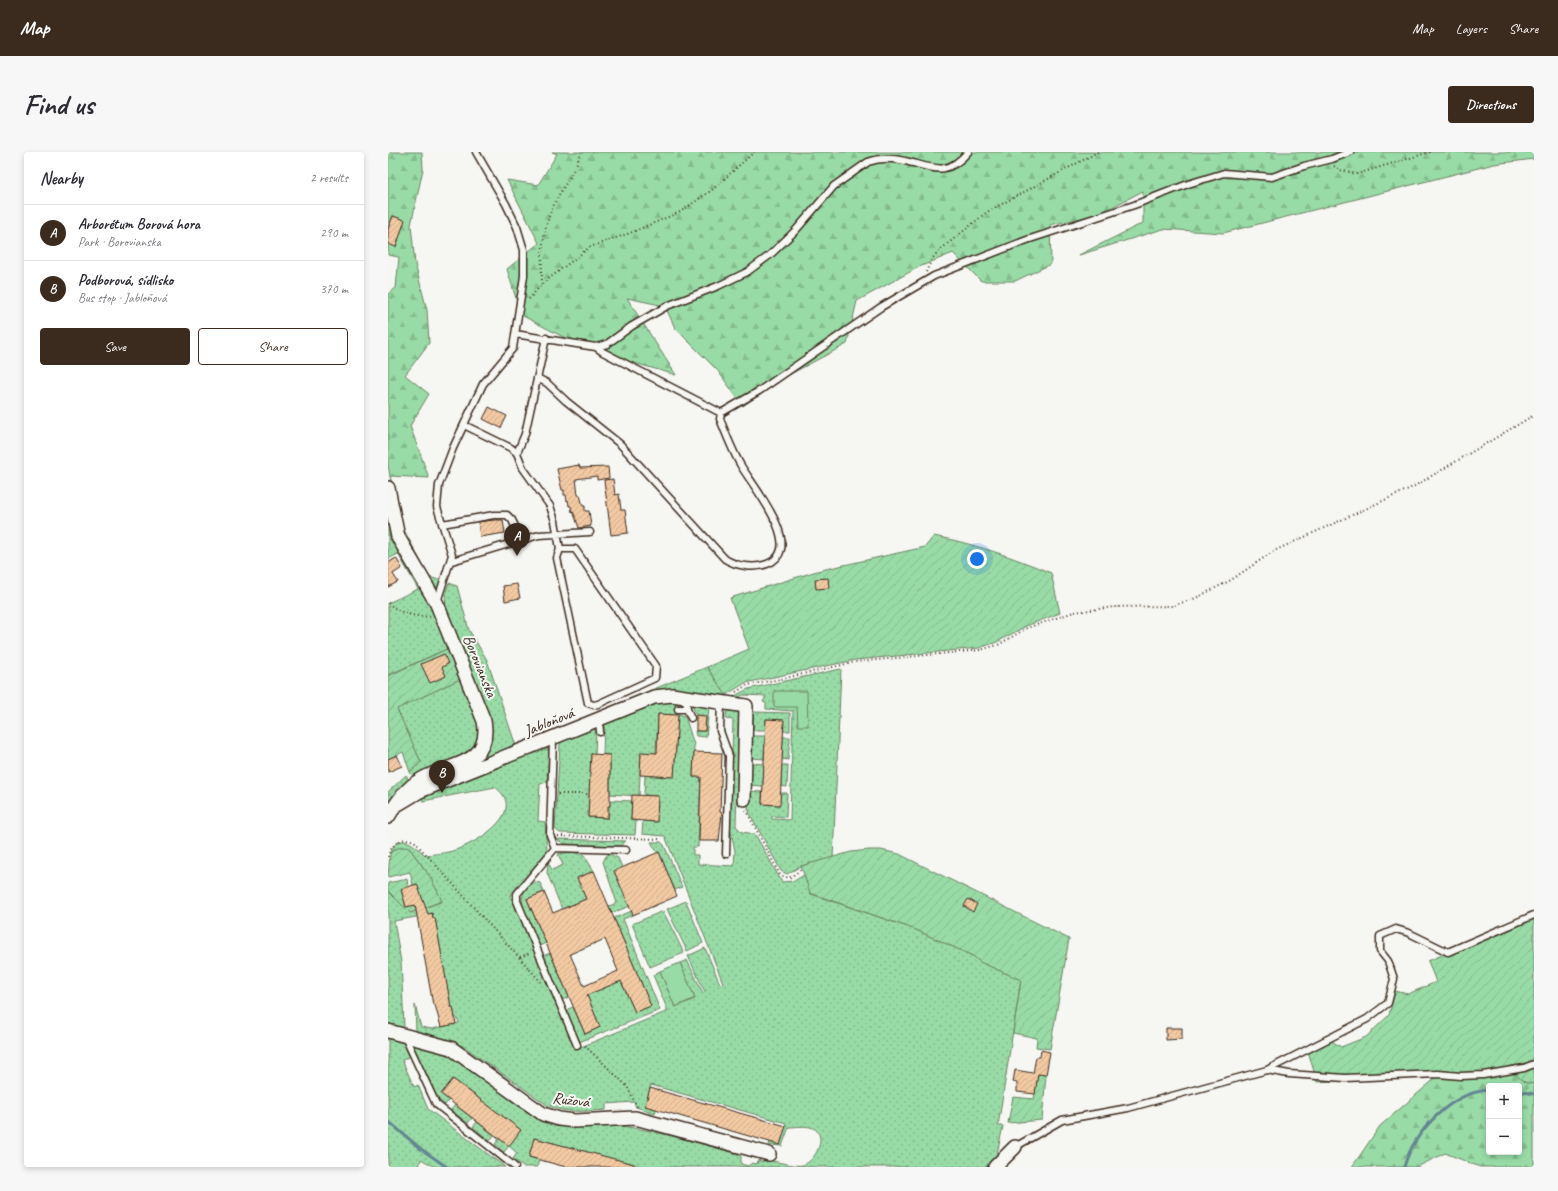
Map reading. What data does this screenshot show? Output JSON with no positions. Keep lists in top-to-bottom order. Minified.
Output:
{"streets":{"street":["Borovianska","Jabloňová","Ružová"]},"crossings":[["Borovianska","Jabloňová"]],"page":{"header":"Map","nav":["Map","Layers","Share"],"buttons":["Directions",["Save","Share"]],"title":"Find us","heading":["Nearby","2 results"],"list":[{"mark":"A","name":"Arborétum Borová hora","note":"Park · Borovianska","value":"290 m"},{"mark":"B","name":"Podborová, sídlisko","note":"Bus stop · Jabloňová","value":"370 m"}],"pins":["A","B"],"map_buttons":["+","−"]}}
